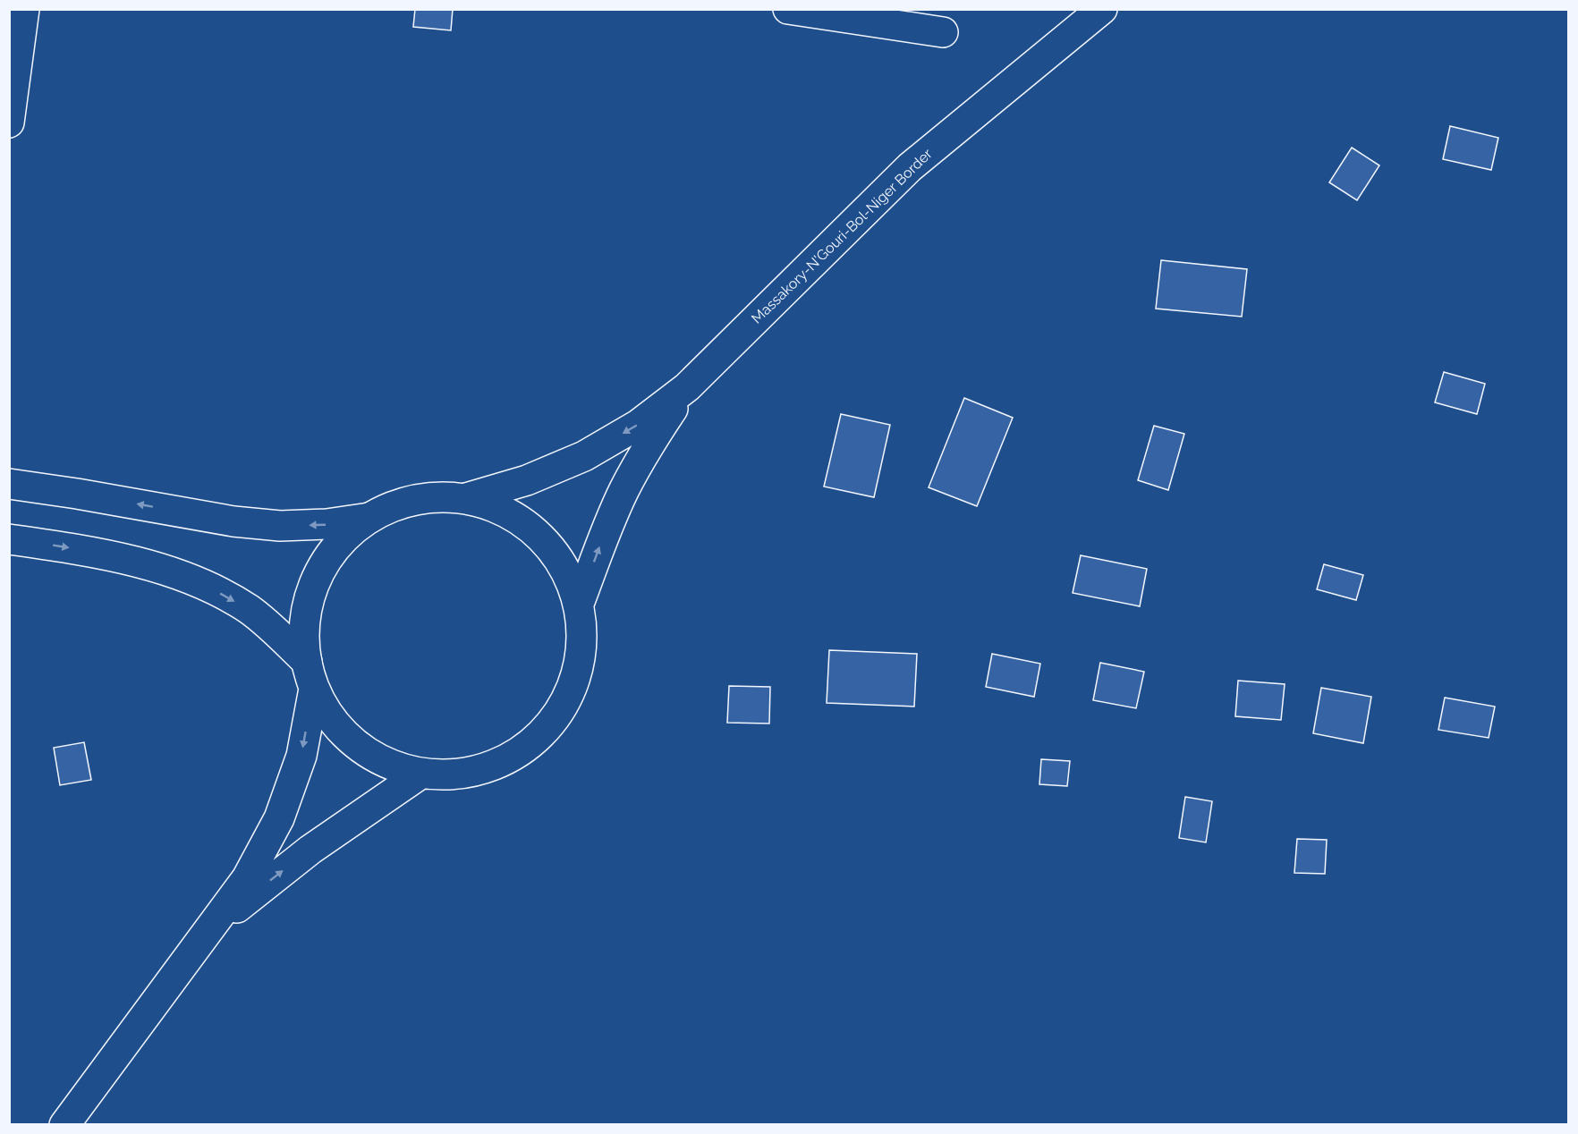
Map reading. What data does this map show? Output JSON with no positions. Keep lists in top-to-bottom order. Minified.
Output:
{"streets":{"main road":["Massakory-N'Gouri-Bol-Niger Border"]}}
